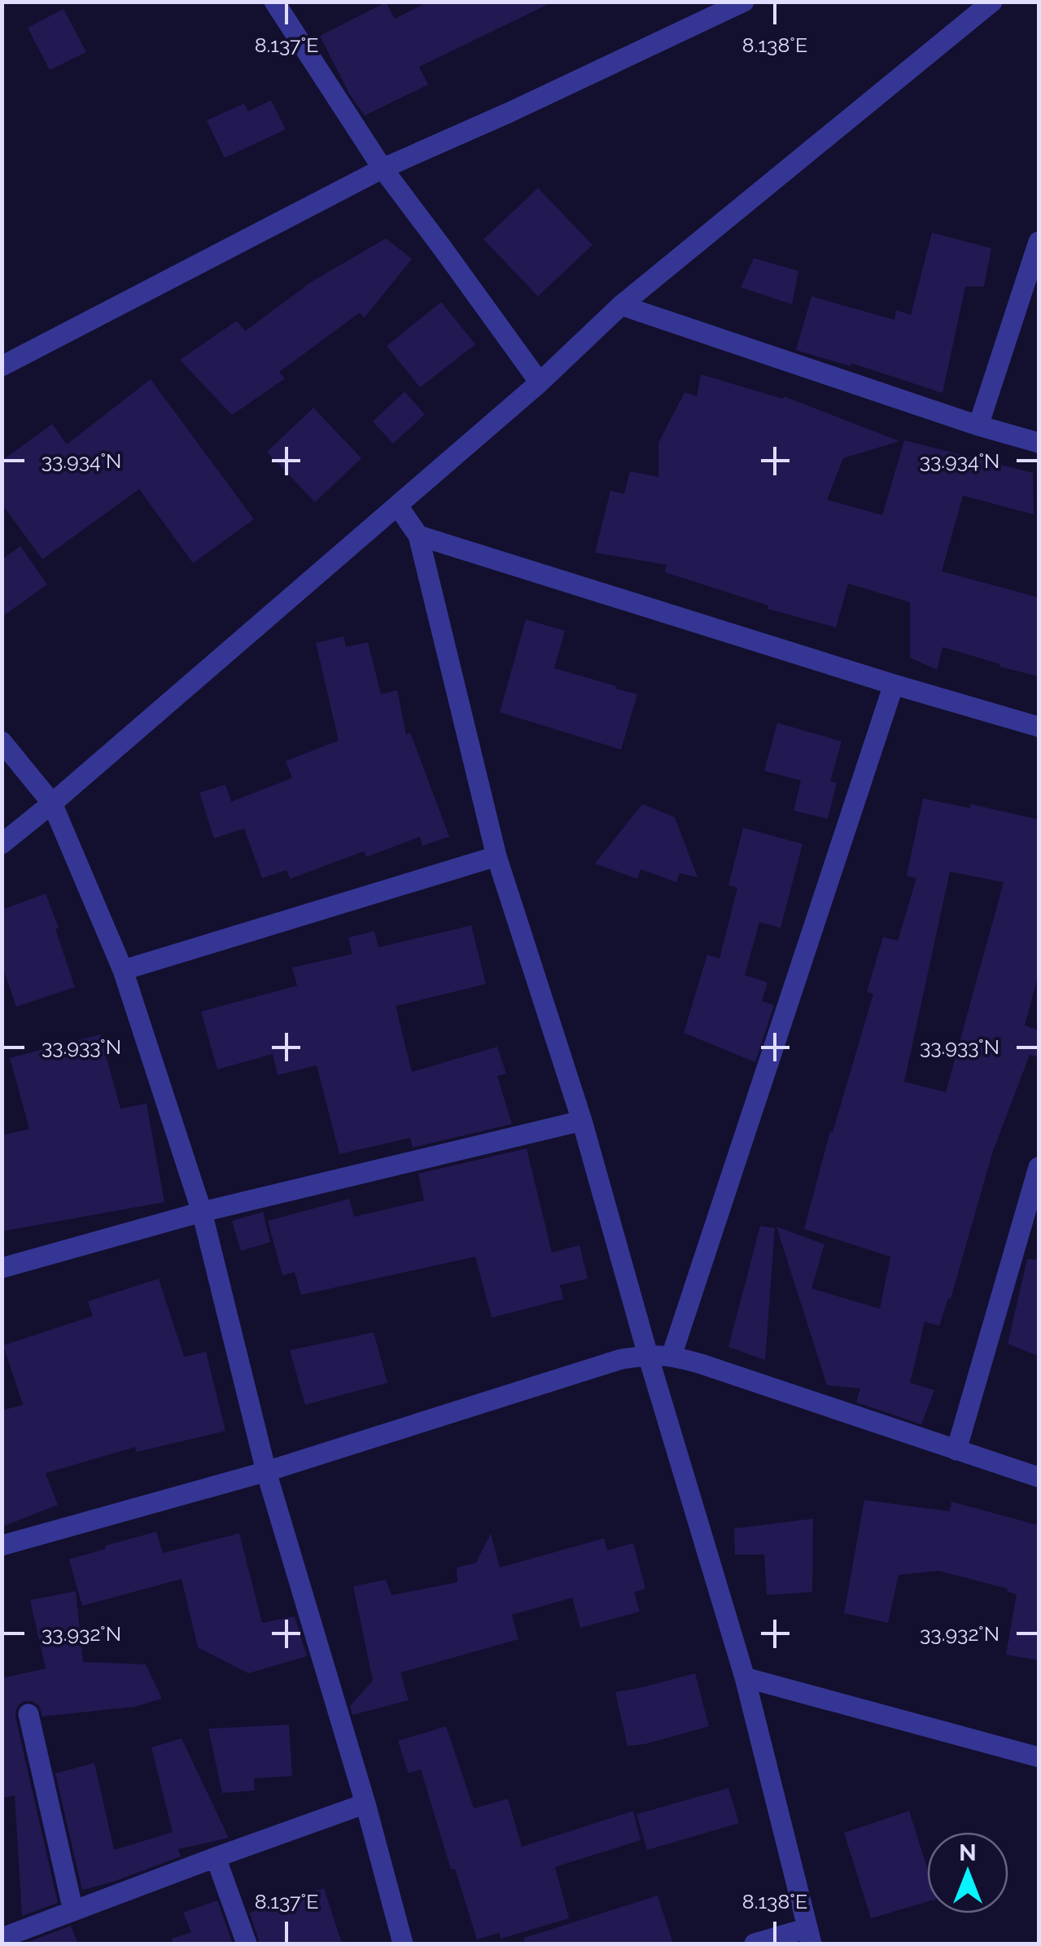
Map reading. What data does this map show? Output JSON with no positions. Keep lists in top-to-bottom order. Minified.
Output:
{"north":"top","coordinates":["8.137°E","8.138°E","33.934°N","33.933°N","33.932°N"]}
